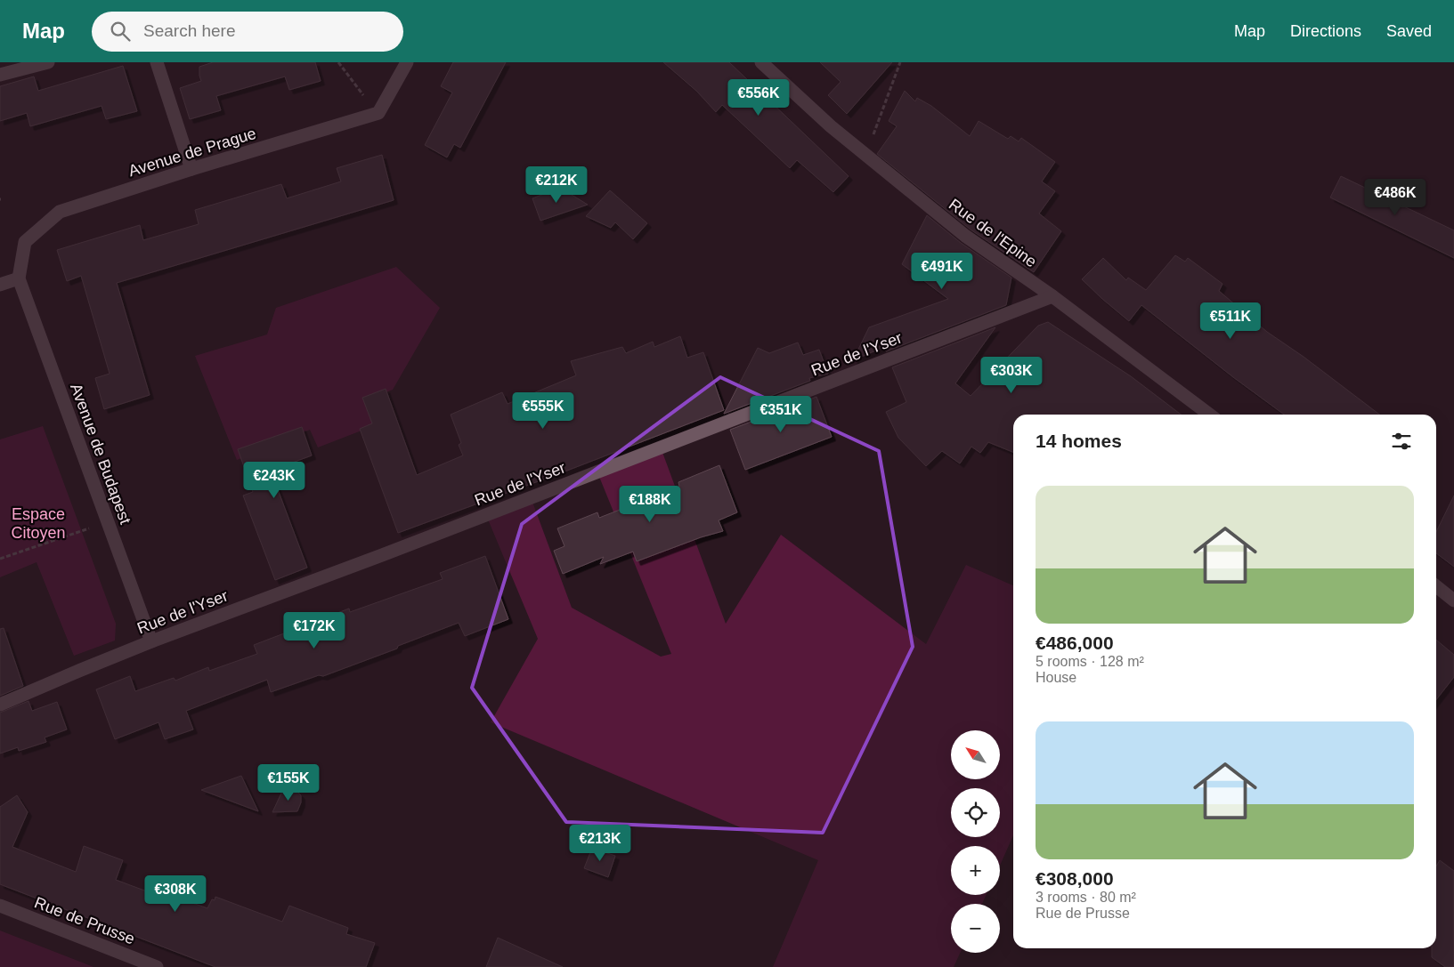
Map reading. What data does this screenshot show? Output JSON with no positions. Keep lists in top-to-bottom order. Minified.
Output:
{"streets":{"street":["Avenue de Prague","Rue de l'Epine","Rue de l'Yser","Avenue de Budapest","Rue de Prusse"]},"crossings":[["Avenue de Prague","Avenue de Budapest"],["Rue de l'Epine","Rue de l'Yser"],["Rue de l'Yser","Avenue de Budapest"]],"parks":["Espace Citoyen"],"north":"top left","page":{"header":"Map","search":"Search here","nav":["Map","Directions","Saved"],"price":["€556K","€212K","€486K","€491K","€511K","€303K","€555K","€351K","€243K","€188K","€172K","€155K","€213K","€308K"],"heading":"14 homes","list":[{"name":"€486,000","note":"5 rooms · 128 m² · House"},{"name":"€308,000","note":"3 rooms · 80 m² · Rue de Prusse"}],"map_buttons":["+","−"]}}
